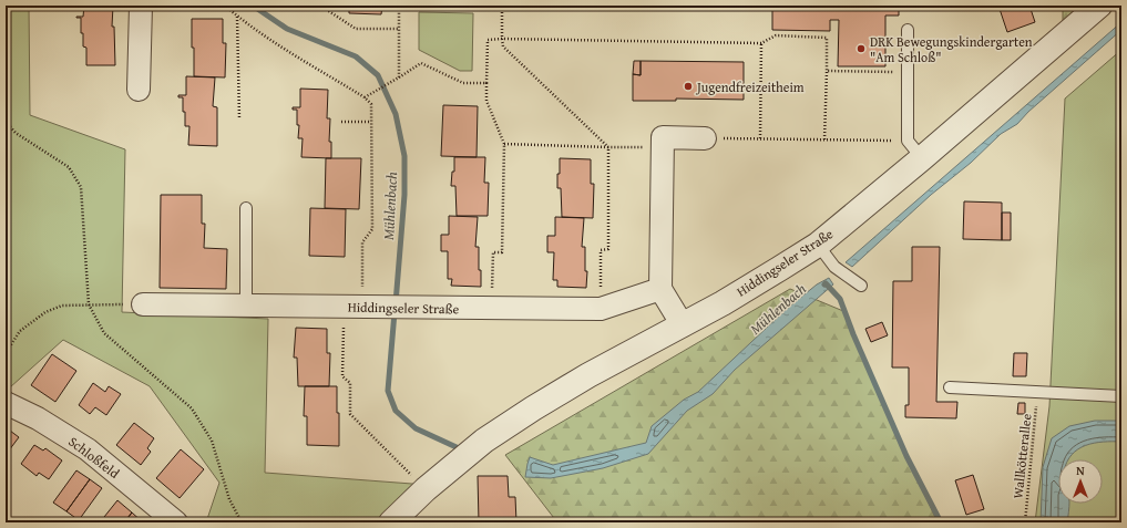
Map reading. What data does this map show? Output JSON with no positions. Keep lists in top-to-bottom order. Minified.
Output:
{"streets":{"street":["Hiddingseler Straße","Schloßfeld"],"path":["Wallkötterallee"]},"water":["Mühlenbach"],"places":["DRK Bewegungskindergarten \"Am Schloß\"","Jugendfreizeitheim"],"north":"top"}
